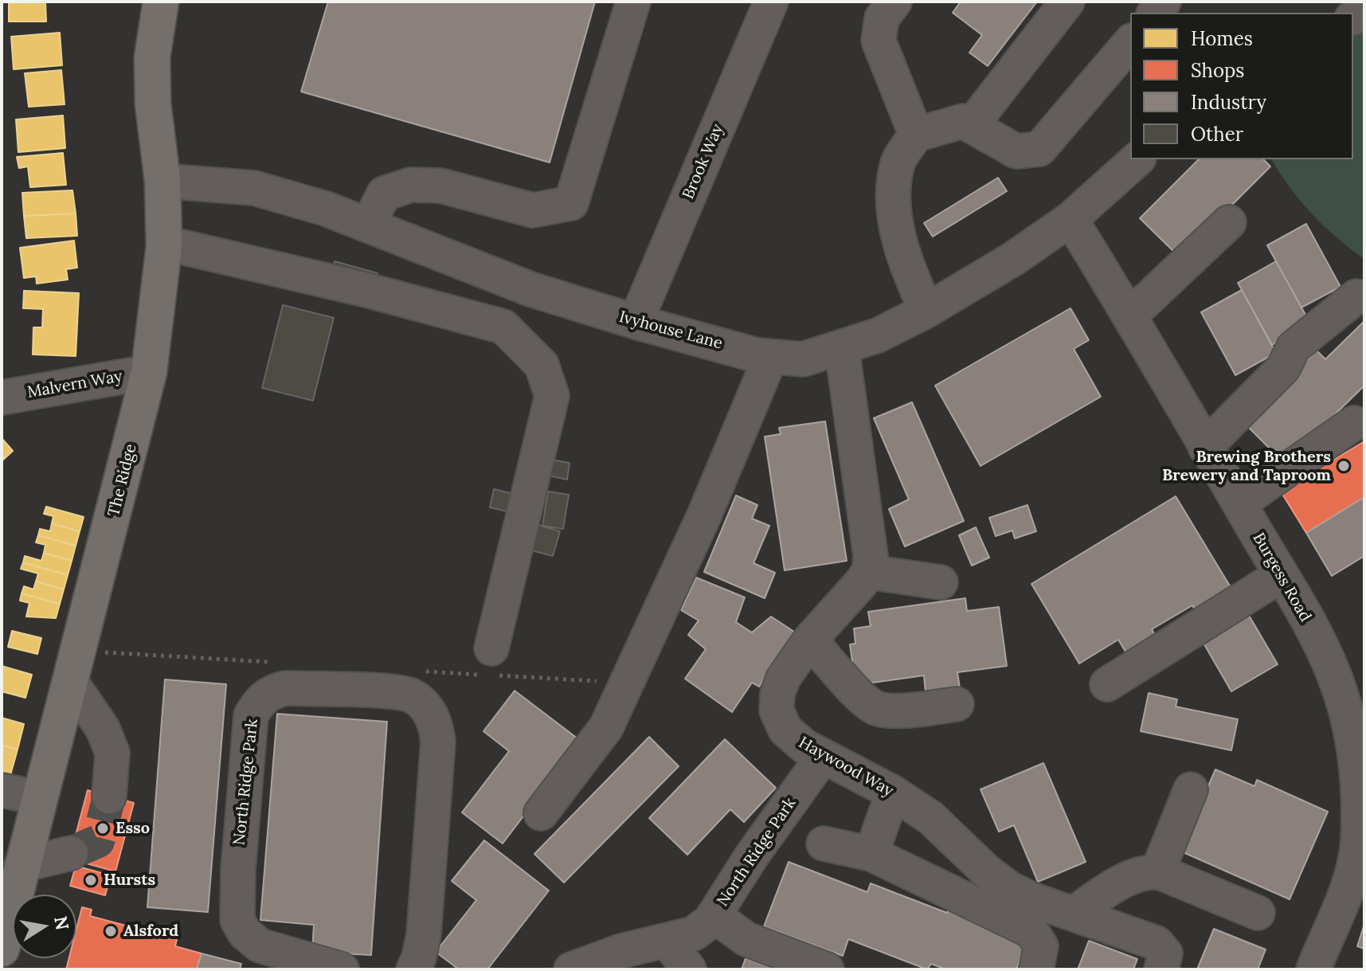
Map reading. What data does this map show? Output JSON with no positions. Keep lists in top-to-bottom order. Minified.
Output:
{"streets":{"main road":["The Ridge"],"street":["Brook Way","Ivyhouse Lane","Malvern Way","Burgess Road","Haywood Way","North Ridge Park"]},"crossings":[["Brook Way","Ivyhouse Lane"],["Ivyhouse Lane","The Ridge"],["Ivyhouse Lane","Burgess Road"],["Malvern Way","The Ridge"],["Haywood Way","North Ridge Park"]],"places":["Brewing Brothers Brewery and Taproom","Esso","Hursts","Alsford"],"legend":["Homes","Shops","Industry","Other"],"north":"right"}
